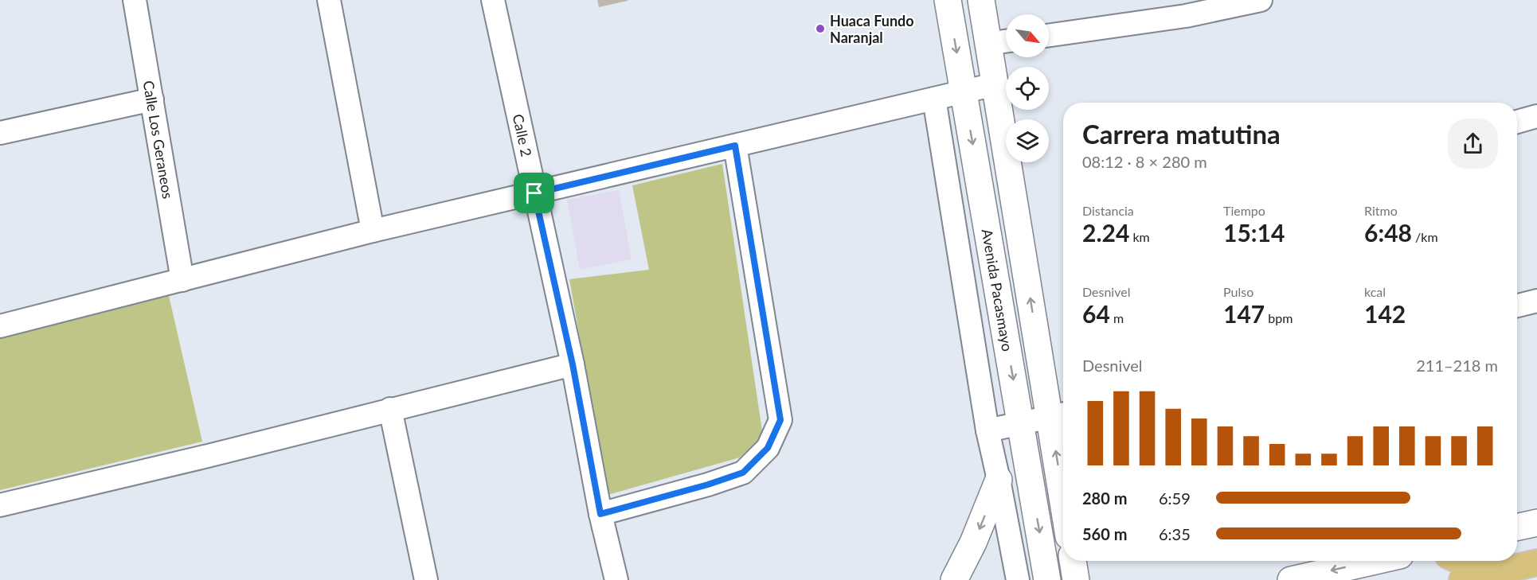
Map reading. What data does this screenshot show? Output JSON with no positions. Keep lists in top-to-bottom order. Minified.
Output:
{"streets":{"main road":["Avenida Pacasmayo"],"street":["Calle 2","Calle Los Geraneos"]},"places":["Huaca Fundo Naranjal"],"north":"bottom right","page":{"heading":["Carrera matutina","08:12 · 8 × 280 m"],"stats":[["Distancia","2.24 km"],["Tiempo","15:14"],["Ritmo","6:48 /km"],["Desnivel","64 m"],["Pulso","147 bpm"],["kcal","142"]],"chart":["Desnivel","211–218 m"],"list":[{"name":"280 m","note":"6:59"},{"name":"560 m","note":"6:35"}]}}
